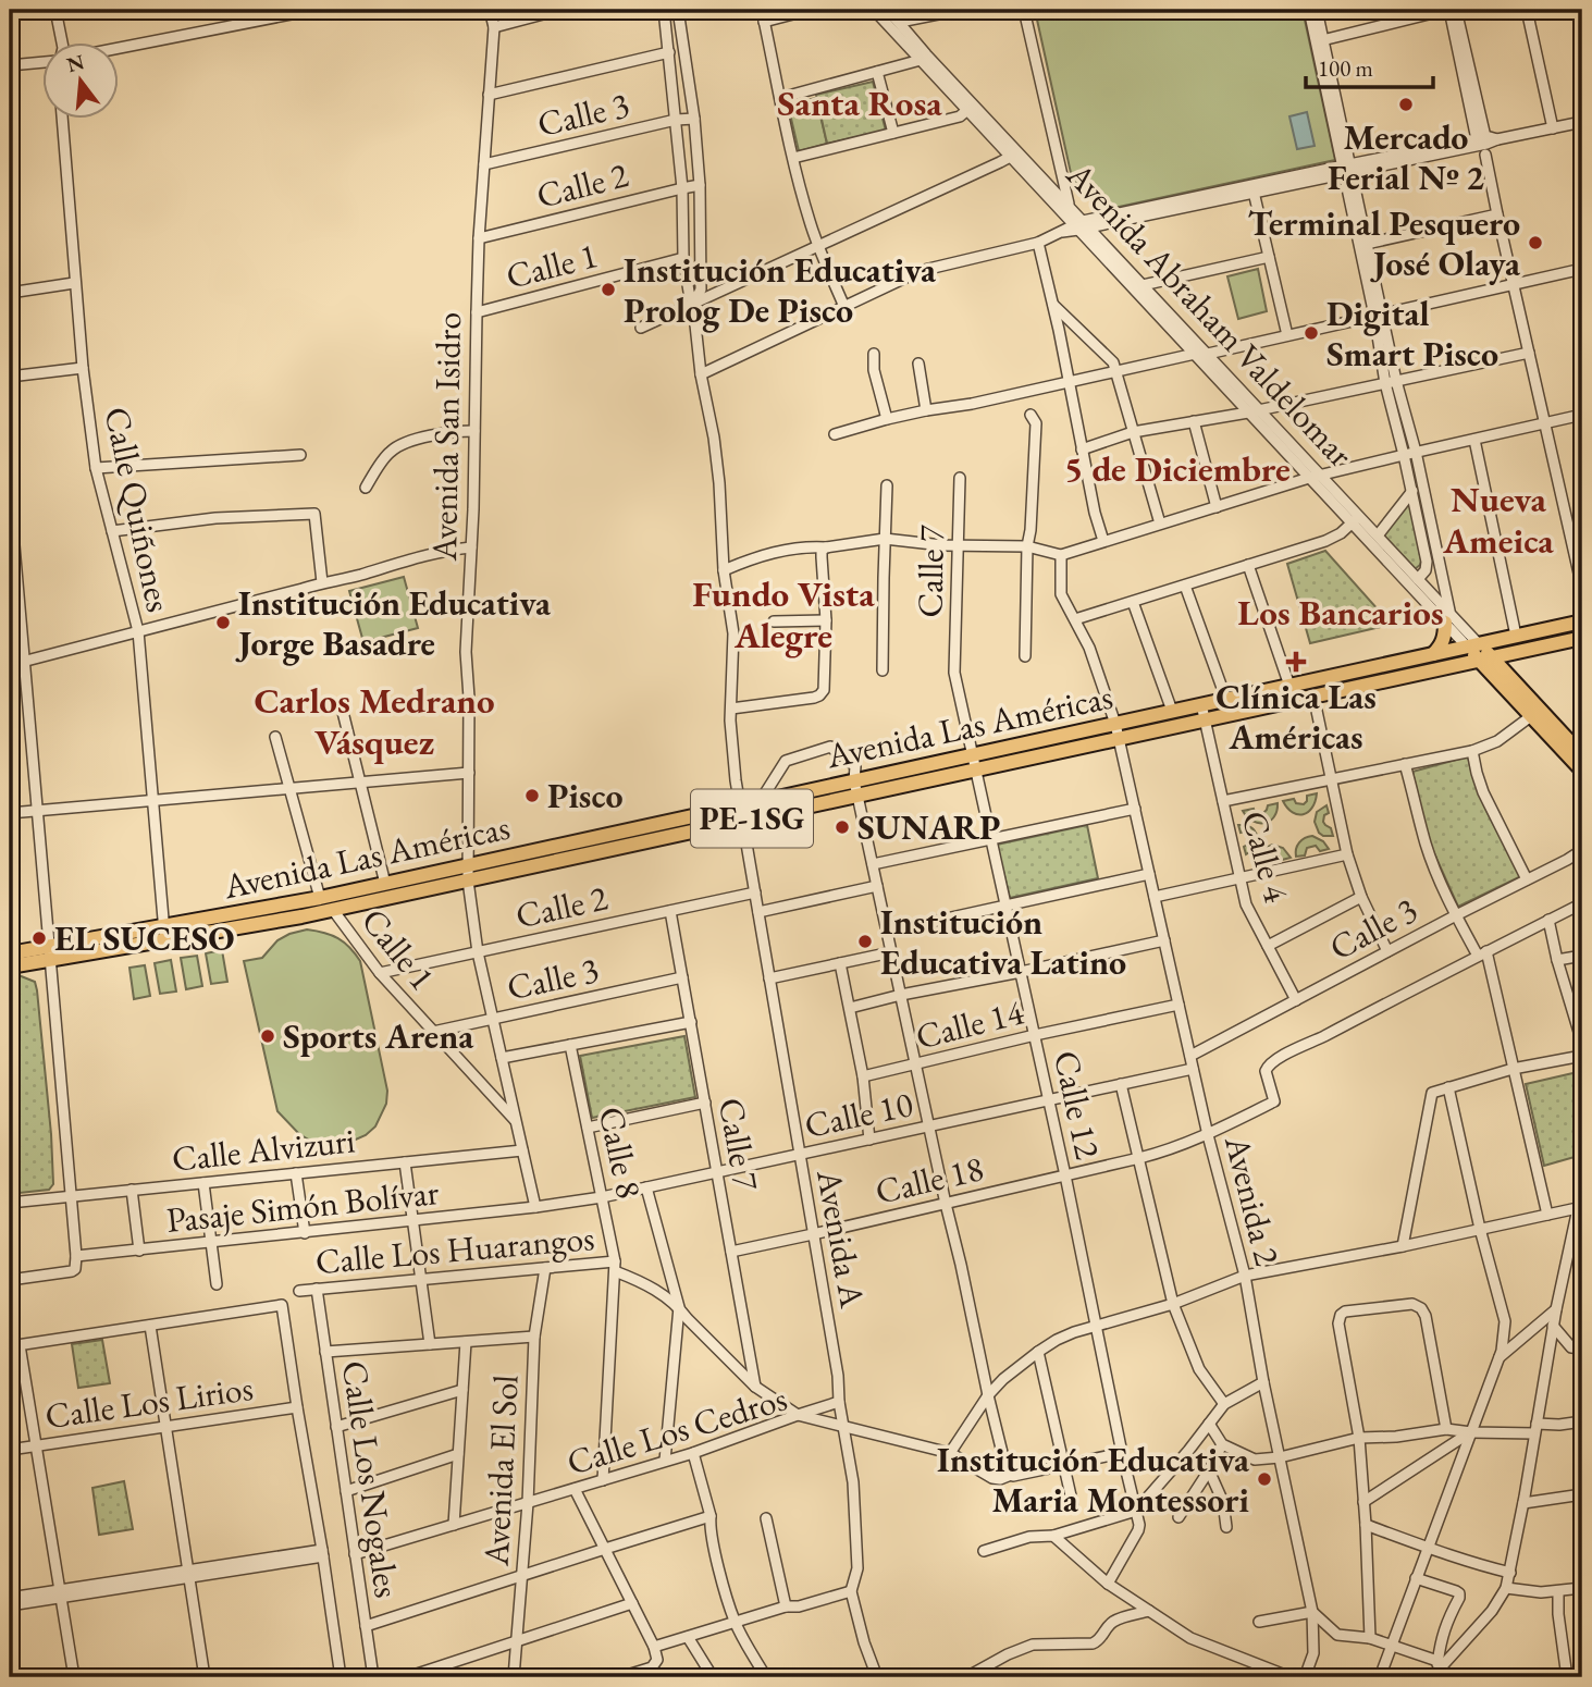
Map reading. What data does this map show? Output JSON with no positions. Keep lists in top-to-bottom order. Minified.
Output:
{"streets":{"main road":["Avenida Las Américas","PE-1SG"],"street":["Calle 3","Calle 2","Calle 1","Avenida Abraham Valdelomar","Avenida San Isidro","Calle Quiñones","Calle 7","Calle 4","Calle 14","Calle 12","Calle 10","Calle Alvizuri","Calle 8","Calle 18","Avenida 2","Pasaje Simón Bolívar","Avenida A","Calle Los Huarangos","Calle Los Lirios","Calle Los Cedros","Avenida El Sol","Calle Los Nogales"]},"crossings":[["Calle 3","Calle 1"],["Calle 3","Avenida San Isidro"],["Calle 3","Calle 7"],["Calle 3","Calle 4"],["Calle 3","Avenida 2"],["Calle 2","Calle 1"],["Calle 2","Avenida San Isidro"],["Calle 2","Calle 7"],["Calle 2","Avenida A"],["Calle 1","Avenida San Isidro"],["Calle 1","Avenida Las Américas"],["Avenida Abraham Valdelomar","Avenida Las Américas"],["Avenida San Isidro","Avenida Las Américas"],["Avenida San Isidro","Calle 10"],["Avenida San Isidro","Calle Alvizuri"],["Avenida San Isidro","Pasaje Simón Bolívar"],["Calle Quiñones","Avenida Las Américas"],["Calle 7","Avenida Las Américas"],["Calle 7","Calle 12"],["Calle 7","Calle 10"],["Calle 7","Calle 18"],["Avenida Las Américas","Calle 4"],["Avenida Las Américas","Calle 12"],["Avenida Las Américas","Avenida 2"],["Avenida Las Américas","Avenida A"],["Calle 14","Calle 12"],["Calle 14","Avenida 2"],["Calle 12","Calle 10"],["Calle 12","Calle 18"],["Calle 12","Calle Los Cedros"],["Calle 10","Calle 8"],["Calle 10","Avenida 2"],["Calle 10","Pasaje Simón Bolívar"],["Calle 10","Avenida A"],["Calle 8","Calle Los Huarangos"],["Calle 8","Calle Los Cedros"],["Calle 18","Avenida 2"],["Calle 18","Avenida A"],["Avenida A","Calle Los Cedros"],["Calle Los Huarangos","Avenida El Sol"],["Calle Los Huarangos","Calle Los Nogales"],["Calle Los Cedros","Avenida El Sol"],["Calle Los Cedros","Calle Los Nogales"]],"districts":["Santa Rosa","5 de Diciembre","Nueva Ameica","Fundo Vista Alegre","Los Bancarios","Carlos Medrano Vásquez"],"places":{"other":["Mercado Ferial Nº 2","Terminal Pesquero José Olaya","Institución Educativa Prolog De Pisco","Digital Smart Pisco","Institución Educativa Jorge Basadre","Pisco","SUNARP","EL SUCESO","Institución Educativa Latino","Sports Arena","Institución Educativa Maria Montessori"],"health":["Clínica Las Américas"]},"scale_bar":"100 m","north":"top"}
